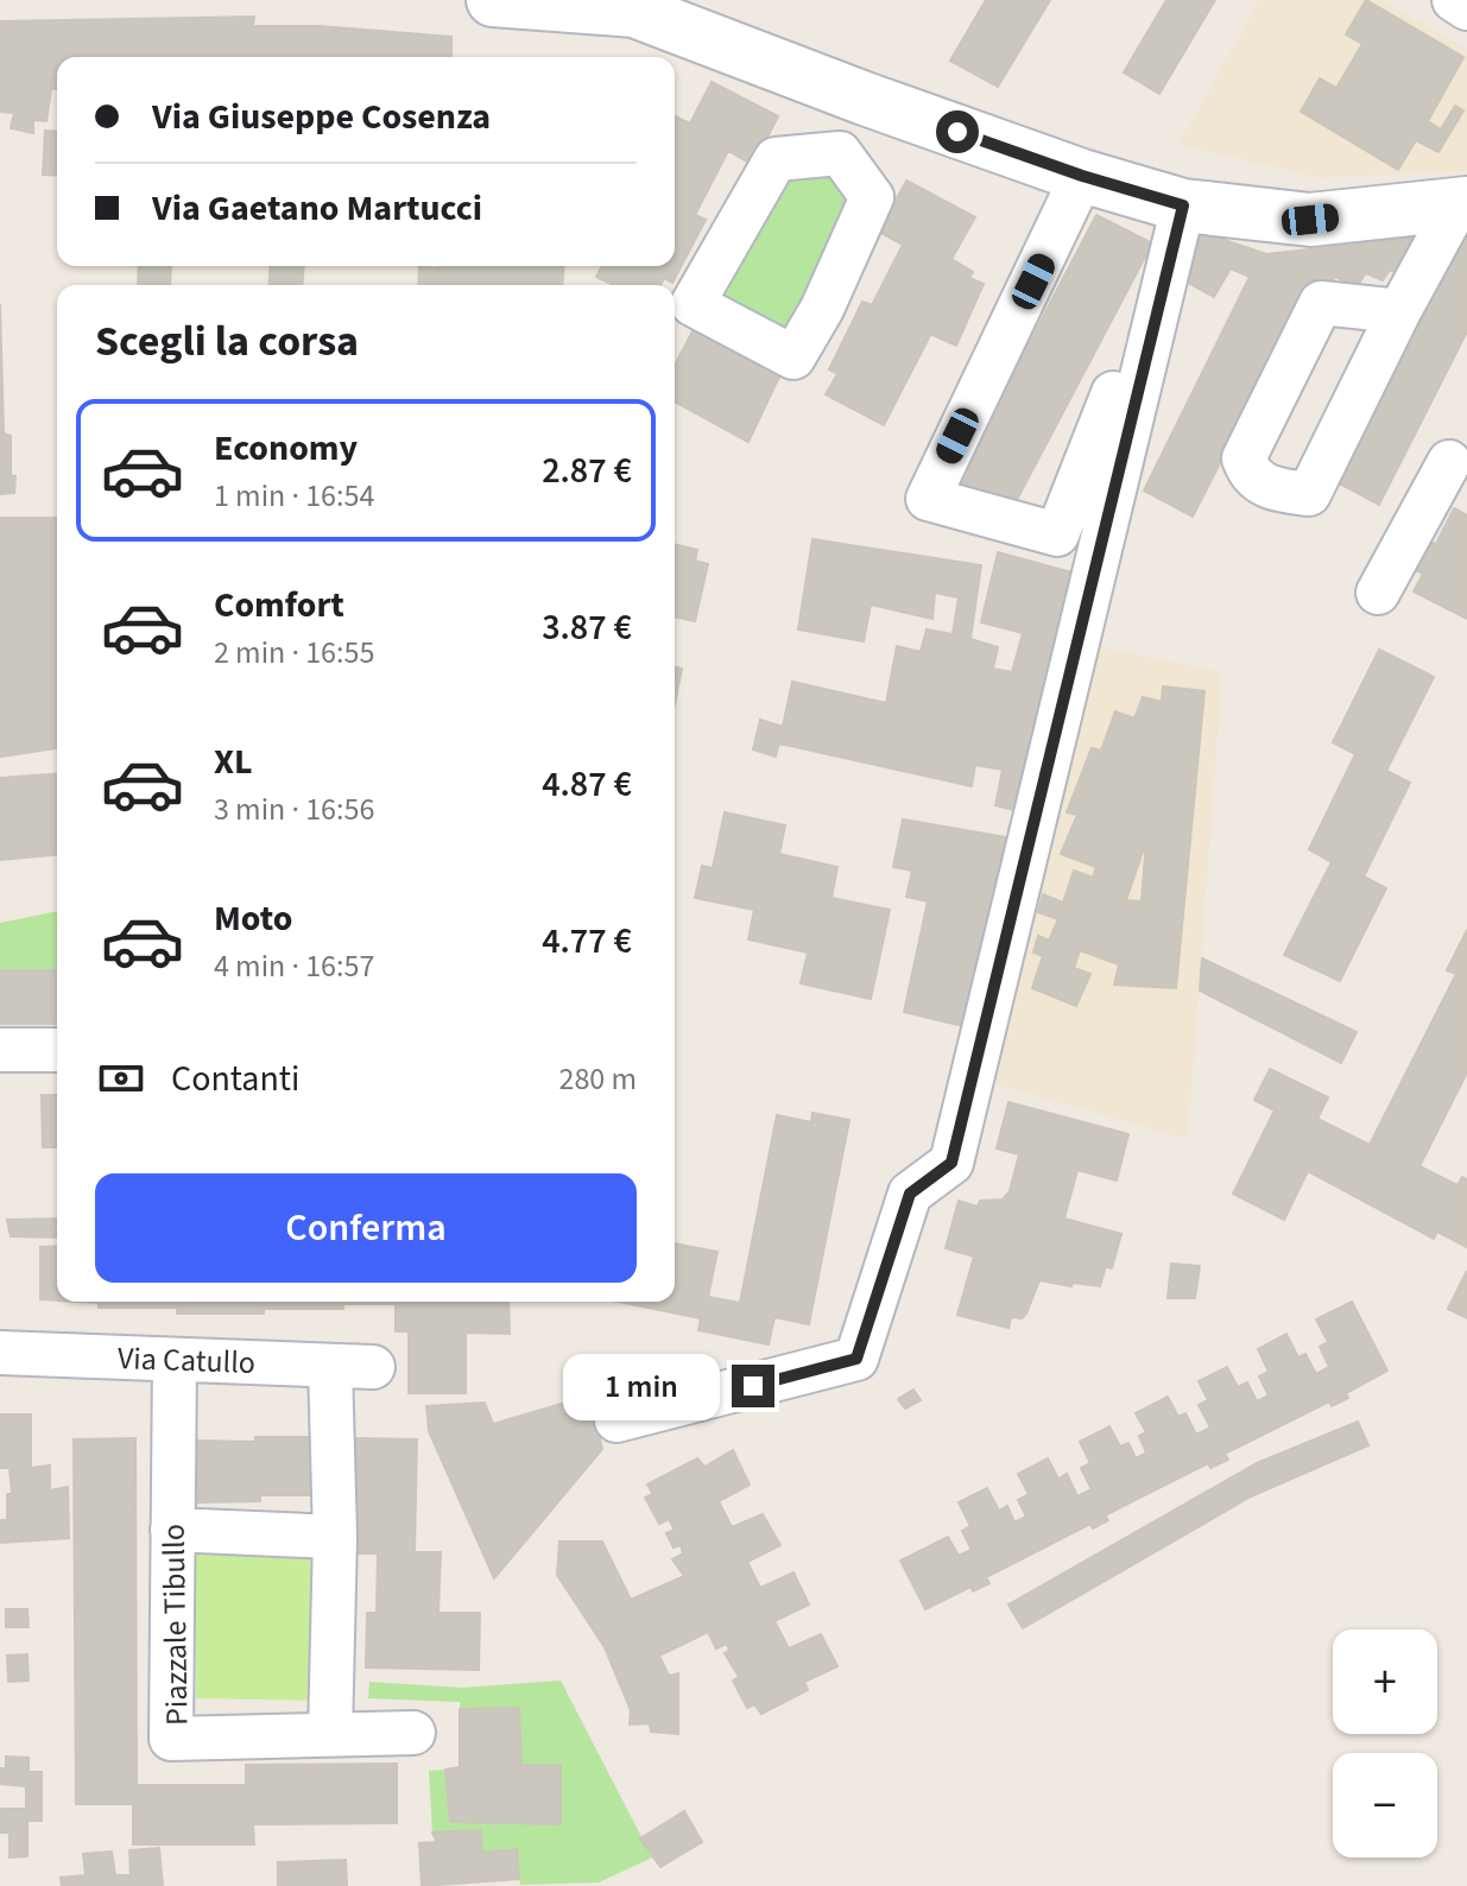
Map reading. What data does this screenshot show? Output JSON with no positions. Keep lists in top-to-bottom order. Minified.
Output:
{"streets":{"street":["Via Catullo","Piazzale Tibullo"]},"crossings":[["Via Catullo","Piazzale Tibullo"]],"page":{"banner":["Via Giuseppe Cosenza","Via Gaetano Martucci"],"heading":"Scegli la corsa","list":[{"name":"Economy","note":"1 min · 16:54","value":"2.87 €"},{"name":"Comfort","note":"2 min · 16:55","value":"3.87 €"},{"name":"XL","note":"3 min · 16:56","value":"4.87 €"},{"name":"Moto","note":"4 min · 16:57","value":"4.77 €"}],"pay":["Contanti","280 m"],"buttons":"Conferma","bubble":"1 min","map_buttons":["+","−"]}}
